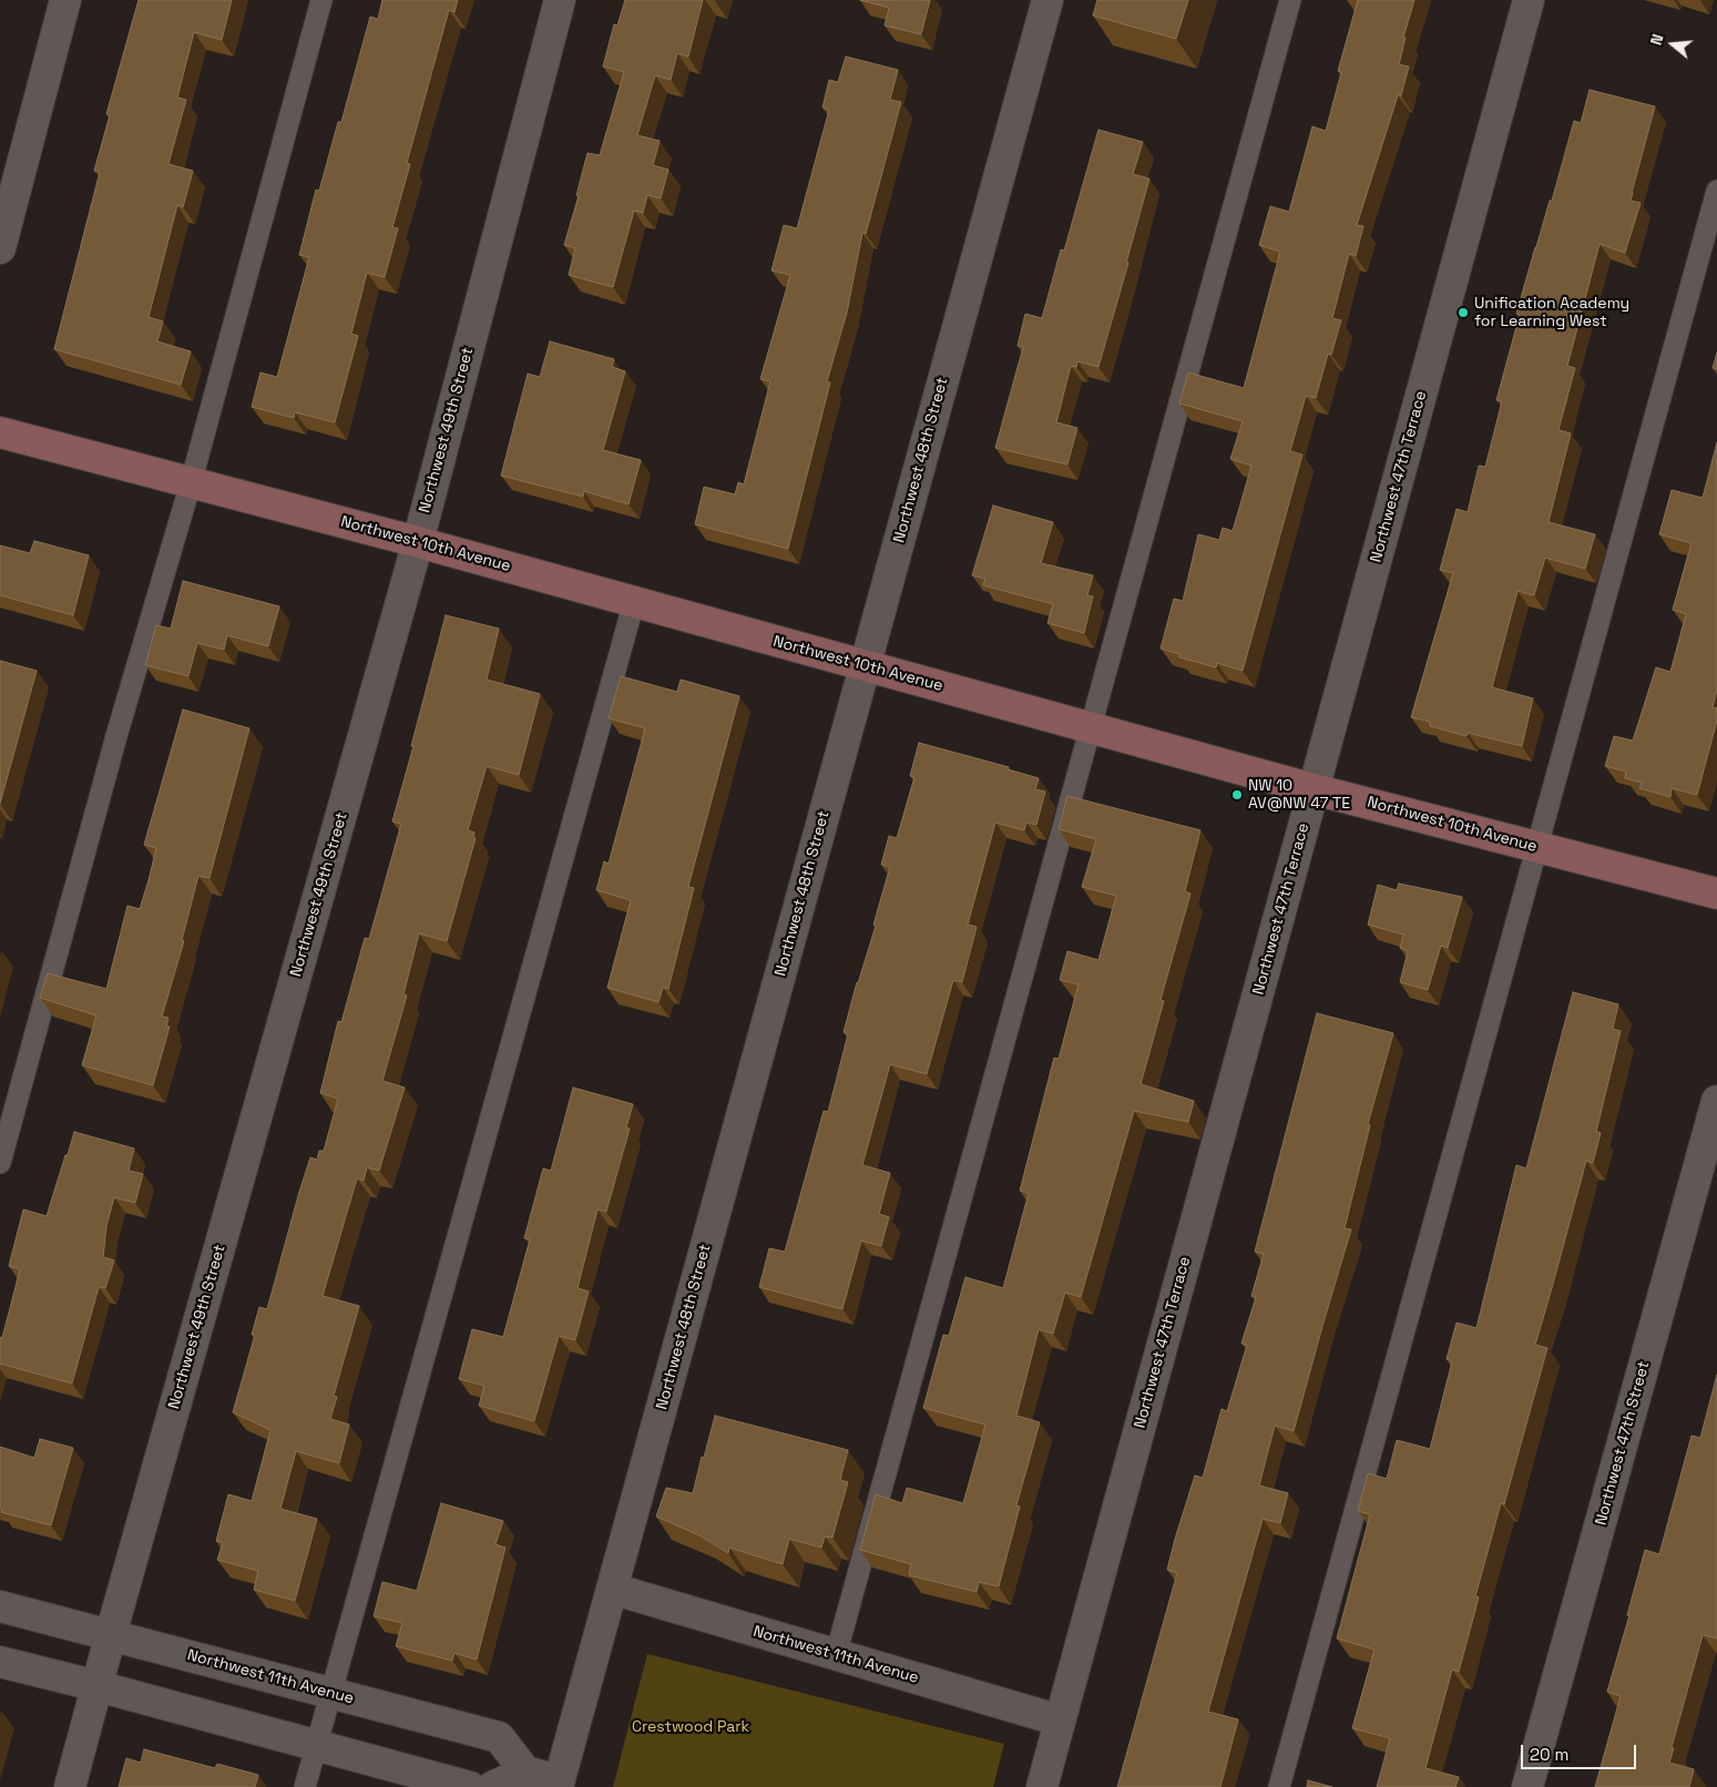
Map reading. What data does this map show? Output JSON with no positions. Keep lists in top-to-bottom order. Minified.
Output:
{"streets":{"street":["Northwest 49th Street","Northwest 48th Street","Northwest 47th Terrace","Northwest 10th Avenue","Northwest 47th Street","Northwest 11th Avenue"]},"crossings":[["Northwest 49th Street","Northwest 10th Avenue"],["Northwest 49th Street","Northwest 11th Avenue"],["Northwest 48th Street","Northwest 10th Avenue"],["Northwest 48th Street","Northwest 11th Avenue"],["Northwest 47th Terrace","Northwest 10th Avenue"],["Northwest 47th Terrace","Northwest 11th Avenue"]],"parks":["Crestwood Park"],"places":["Unification Academy for Learning West","NW 10 AV@NW 47 TE"],"scale_bar":"20 m","north":"left"}
